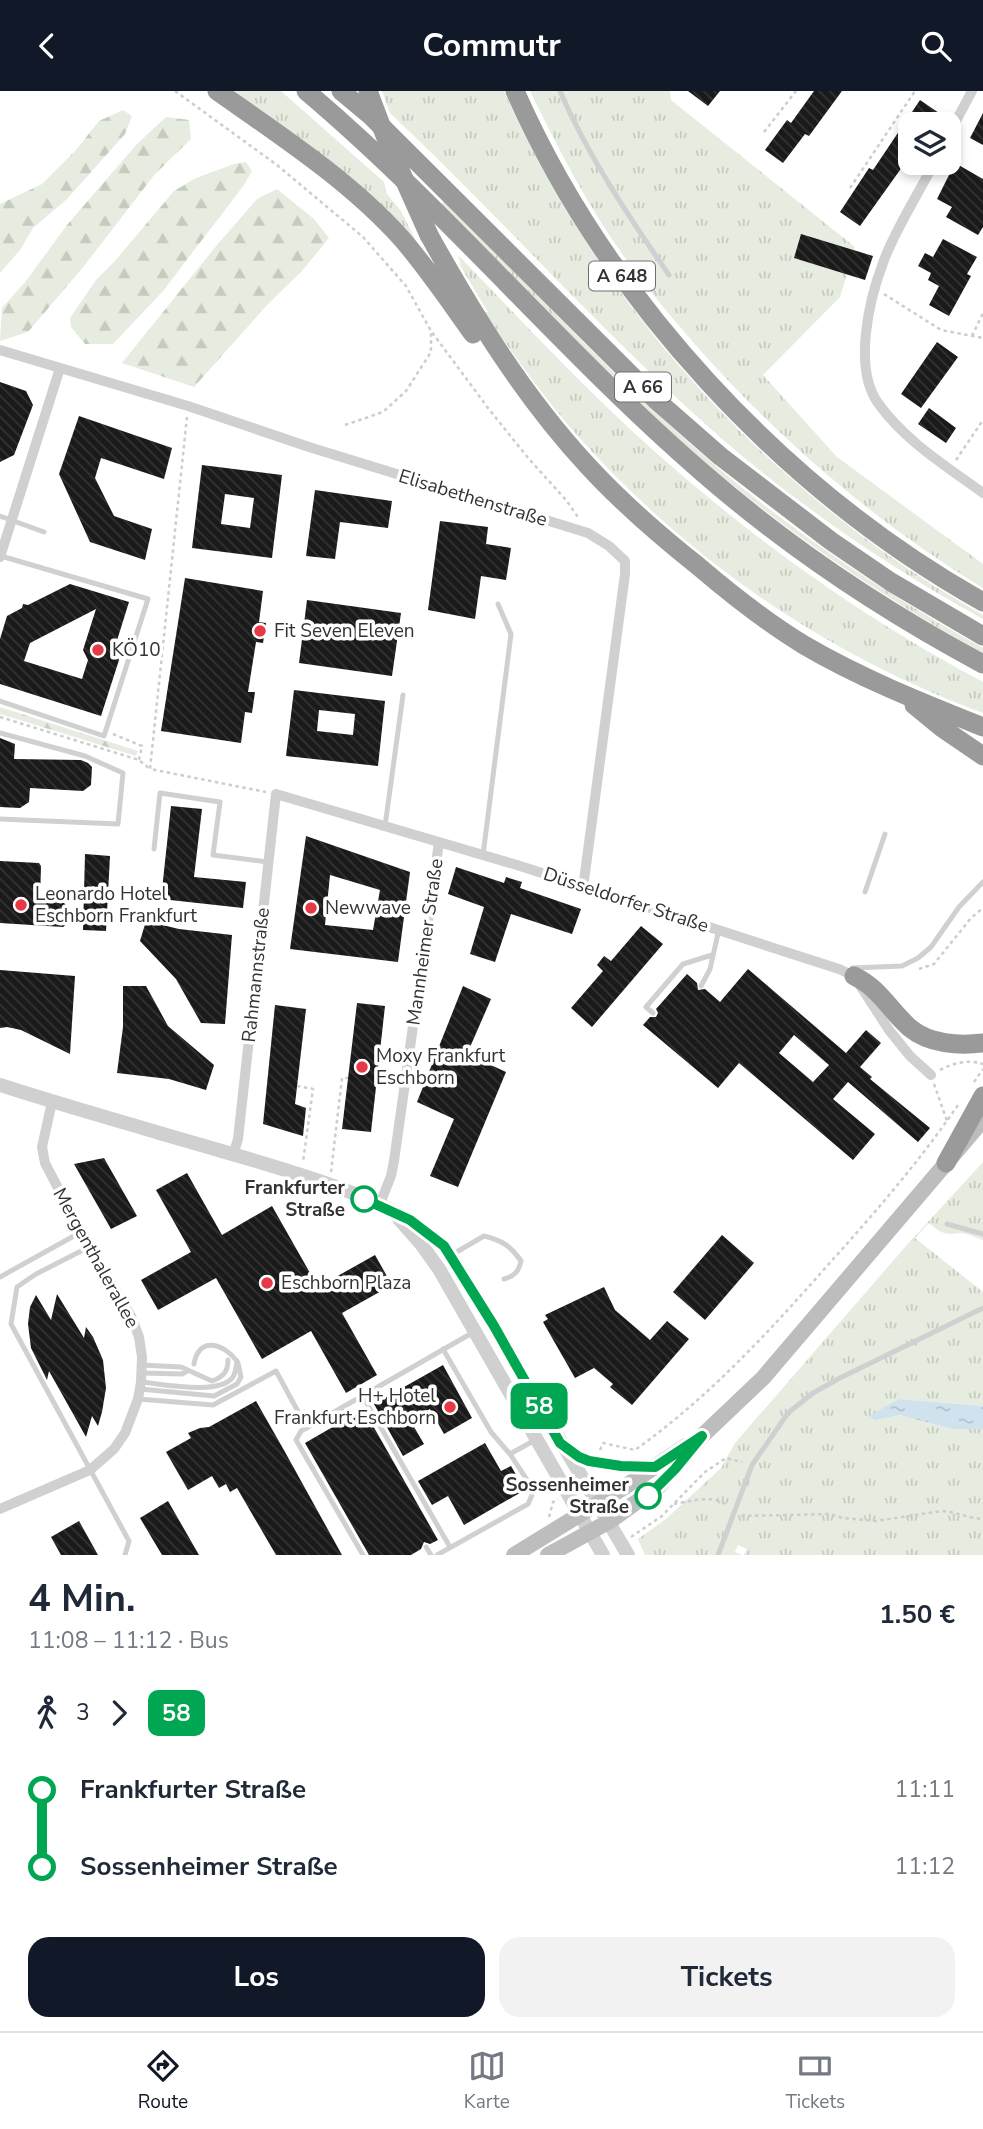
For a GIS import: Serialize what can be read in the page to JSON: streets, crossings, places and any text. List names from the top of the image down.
{
  "streets": {
    "highway": ["A 648", "A 66"],
    "street": [
      "Elisabethenstraße",
      "Düsseldorfer Straße",
      "Mannheimer Straße",
      "Rahmannstraße",
      "Mergenthalerallee"
    ]
  },
  "crossings": [
    ["Elisabethenstraße", "Düsseldorfer Straße"],
    ["Düsseldorfer Straße", "Mannheimer Straße"],
    ["Düsseldorfer Straße", "Rahmannstraße"]
  ],
  "places": [
    "Fit Seven Eleven",
    "KÖ10",
    "Leonardo Hotel Eschborn Frankfurt",
    "Newwave",
    "Moxy Frankfurt Eschborn",
    "Frankfurter Straße",
    "Eschborn Plaza",
    "H+ Hotel Frankfurt Eschborn",
    "Sossenheimer Straße"
  ],
  "lines": ["bus line 58"],
  "page": {
    "header": "Commutr",
    "on_map": "58",
    "heading": ["4 Min.", "11:08 – 11:12 · Bus", "1.50 €"],
    "legs": ["3", "58"],
    "list": [
      {
        "name": "Frankfurter Straße",
        "value": "11:11"
      },
      {
        "name": "Sossenheimer Straße",
        "value": "11:12"
      }
    ],
    "buttons": ["Los", "Tickets"],
    "tabs": ["Route", "Karte", "Tickets"]
  }
}
